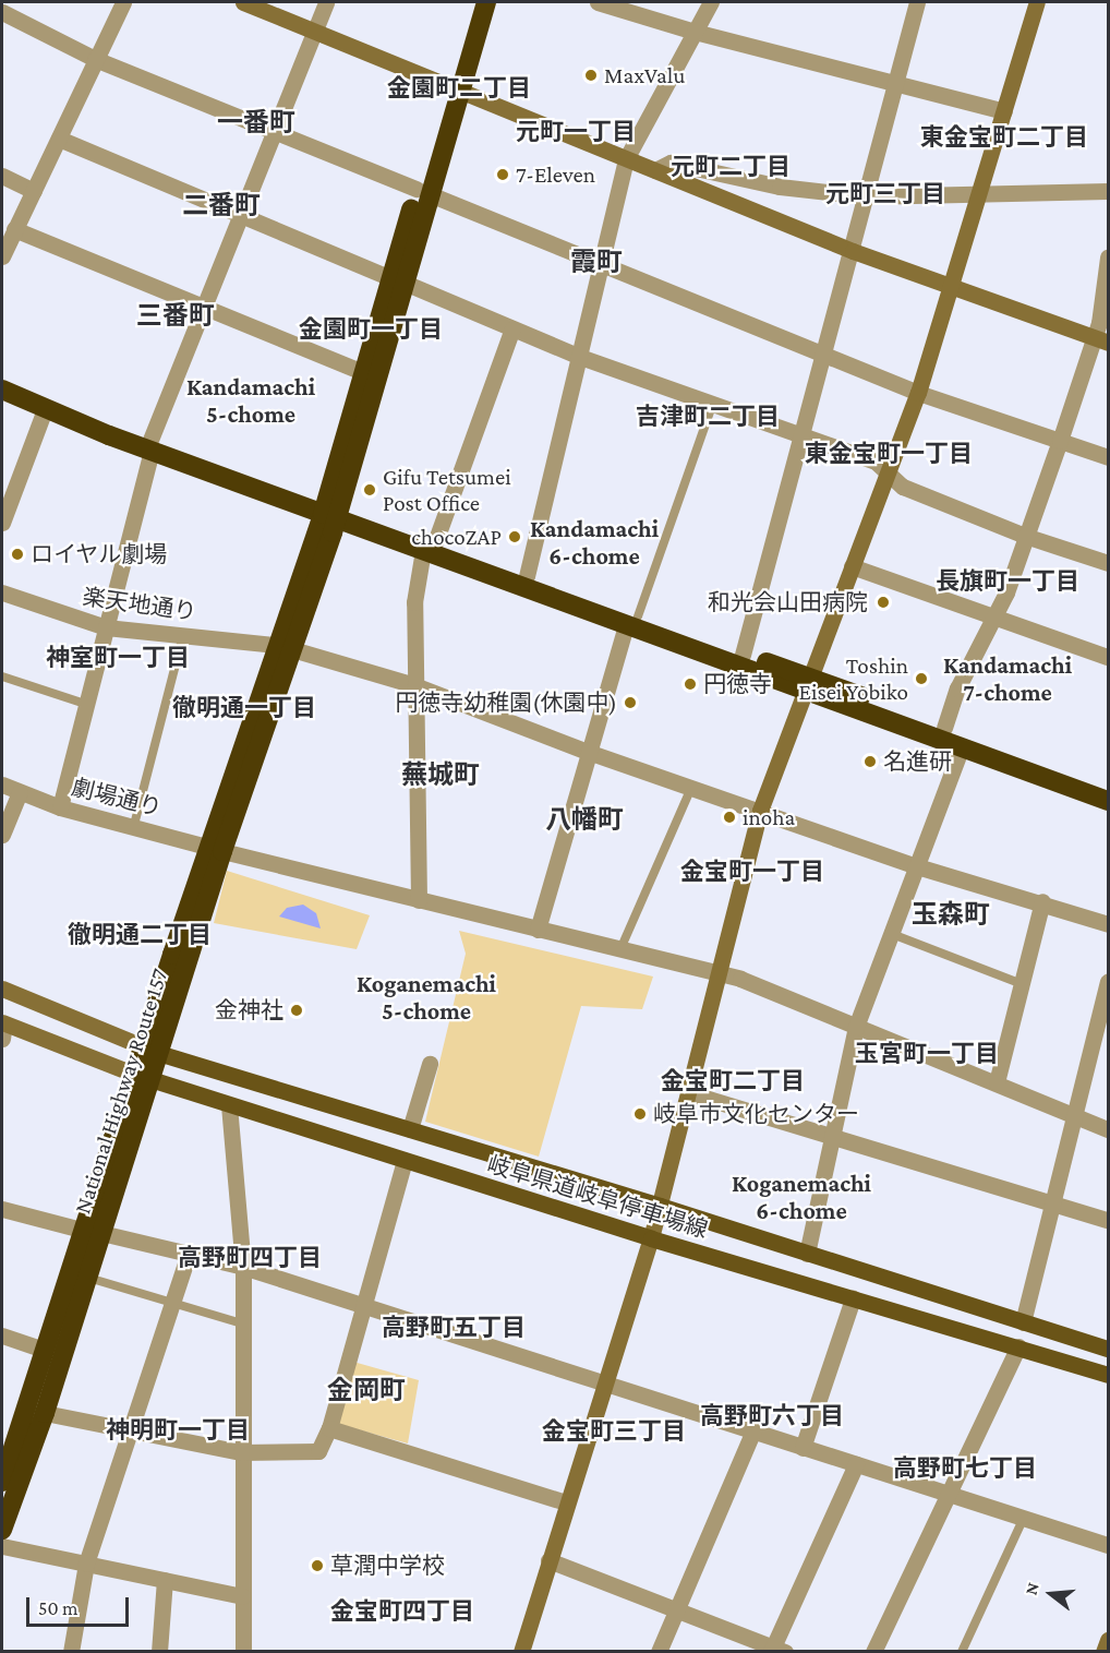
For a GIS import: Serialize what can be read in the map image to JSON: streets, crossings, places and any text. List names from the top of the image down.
{
  "streets": {
    "highway": ["National Highway Route 157"],
    "main road": ["岐阜県道岐阜停車場線"],
    "street": ["楽天地通り", "劇場通り"]
  },
  "crossings": [
    ["楽天地通り", "National Highway Route 157"],
    ["劇場通り", "National Highway Route 157"],
    ["National Highway Route 157", "岐阜県道岐阜停車場線"]
  ],
  "districts": [
    "金園町二丁目",
    "一番町",
    "元町一丁目",
    "東金宝町二丁目",
    "元町二丁目",
    "元町三丁目",
    "二番町",
    "霞町",
    "三番町",
    "金園町一丁目",
    "Kandamachi 5-chome",
    "吉津町二丁目",
    "東金宝町一丁目",
    "Kandamachi 6-chome",
    "長旗町一丁目",
    "神室町一丁目",
    "Kandamachi 7-chome",
    "徹明通一丁目",
    "蕪城町",
    "八幡町",
    "金宝町一丁目",
    "玉森町",
    "徹明通二丁目",
    "Koganemachi 5-chome",
    "玉宮町一丁目",
    "金宝町二丁目",
    "Koganemachi 6-chome",
    "高野町四丁目",
    "高野町五丁目",
    "金岡町",
    "高野町六丁目",
    "神明町一丁目",
    "金宝町三丁目",
    "高野町七丁目",
    "金宝町四丁目"
  ],
  "places": [
    "MaxValu",
    "7-Eleven",
    "Gifu Tetsumei Post Office",
    "chocoZAP",
    "ロイヤル劇場",
    "和光会山田病院",
    "Toshin Eisei Yobiko",
    "円徳寺",
    "円徳寺幼稚園(休園中)",
    "名進研",
    "inoha",
    "金神社",
    "岐阜市文化センター",
    "草潤中学校"
  ],
  "scale_bar": "50 m",
  "north": "left"
}
